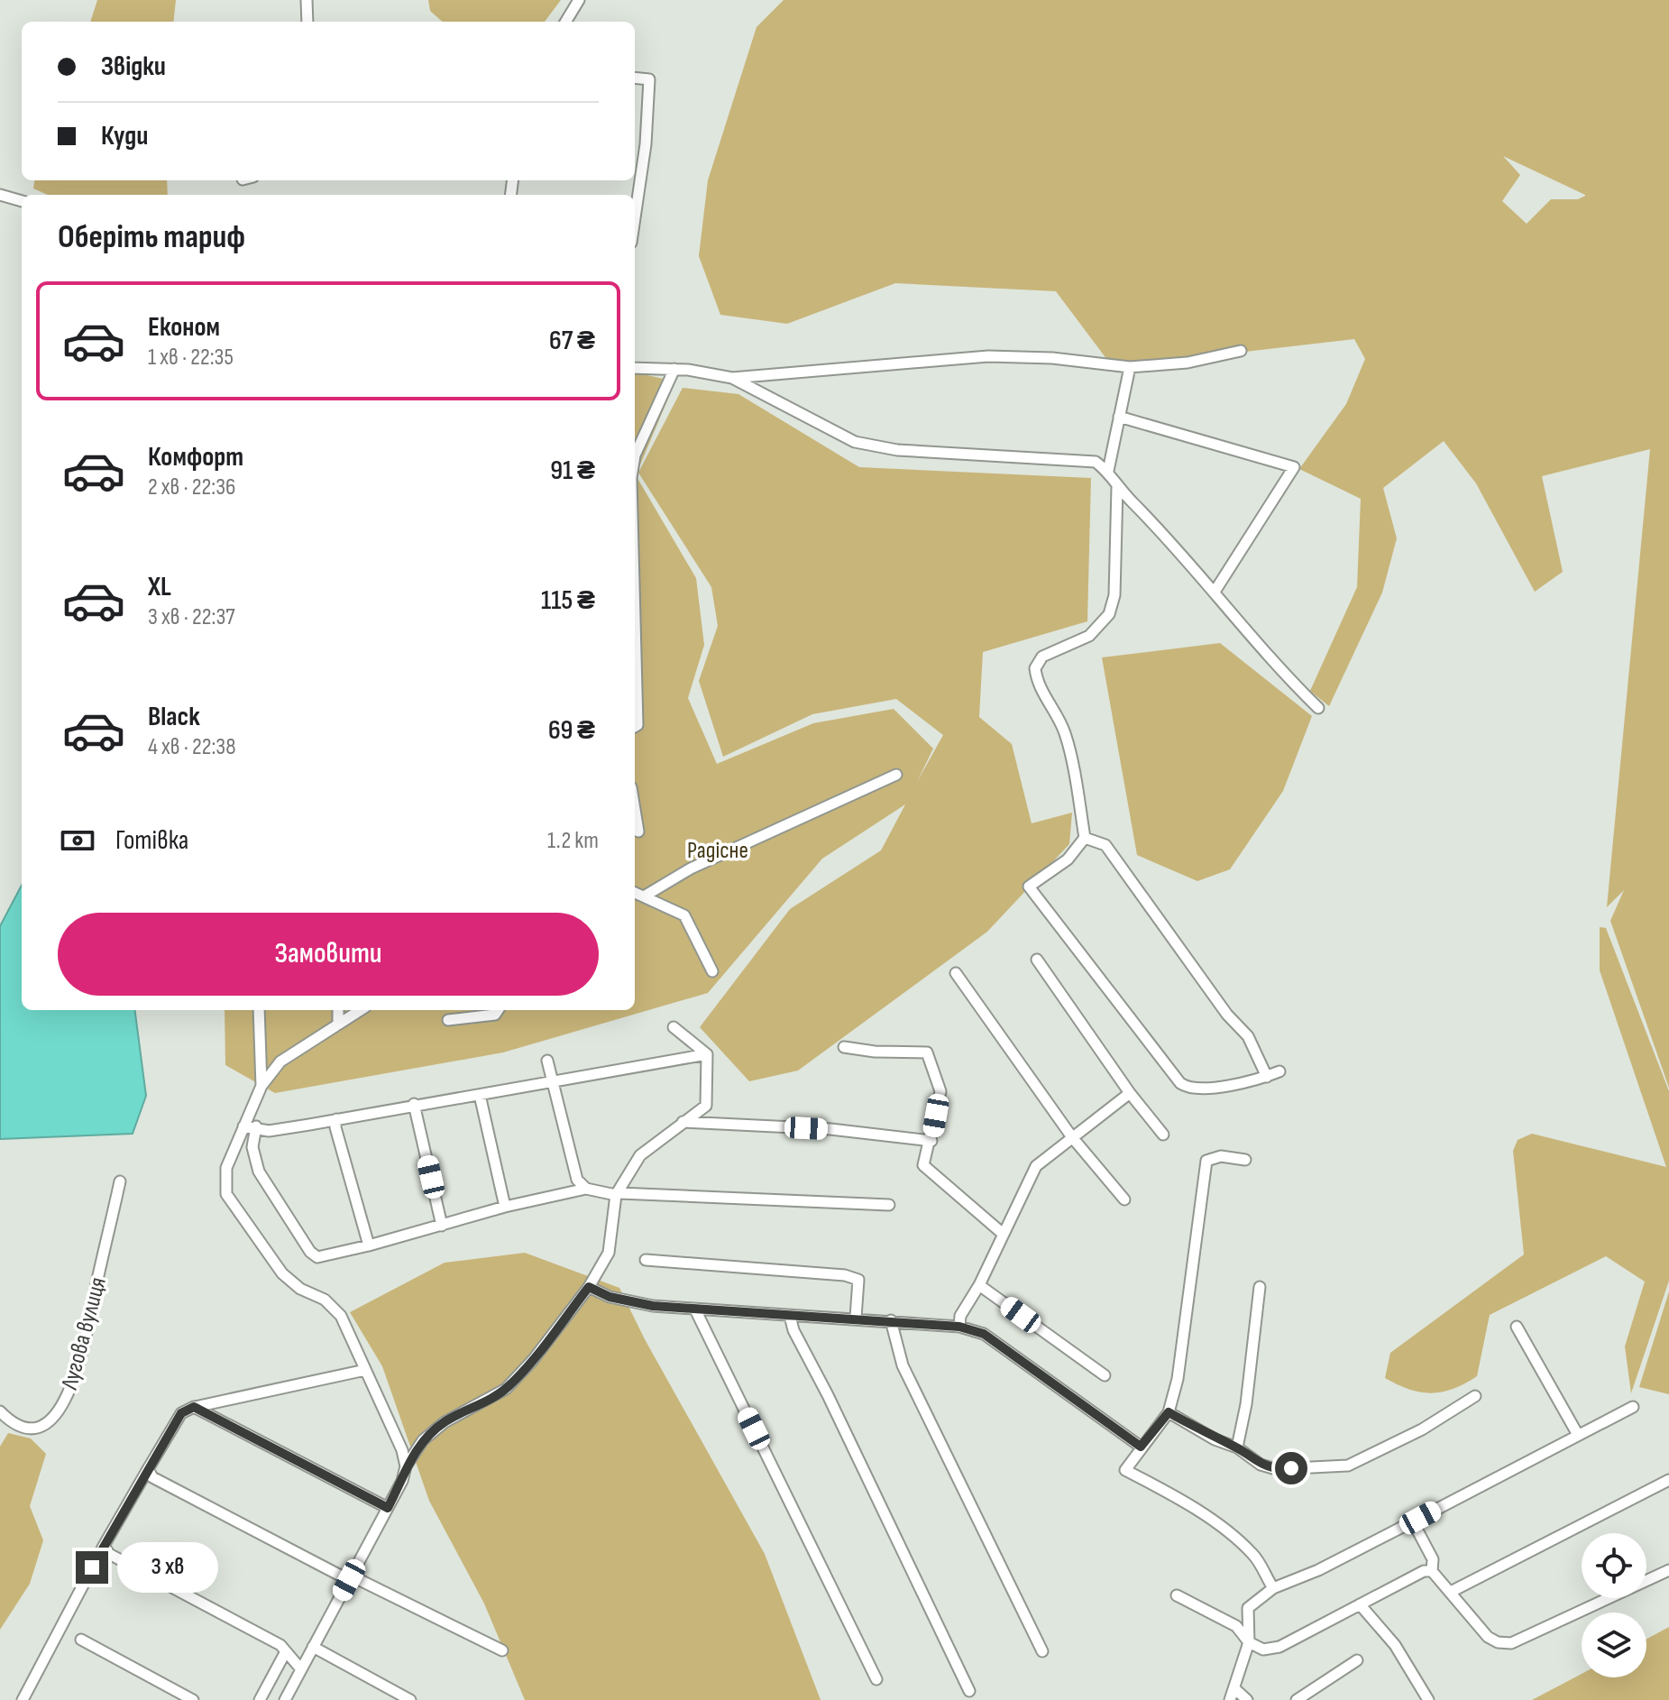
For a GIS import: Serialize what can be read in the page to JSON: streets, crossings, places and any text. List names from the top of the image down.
{
  "streets": {
    "street": ["Лугова вулиця"]
  },
  "parks": ["Радісне"],
  "page": {
    "banner": ["Звідки", "Куди"],
    "heading": "Оберіть тариф",
    "list": [
      {
        "name": "Економ",
        "note": "1 хв · 22:35",
        "value": "67 ₴"
      },
      {
        "name": "Комфорт",
        "note": "2 хв · 22:36",
        "value": "91 ₴"
      },
      {
        "name": "XL",
        "note": "3 хв · 22:37",
        "value": "115 ₴"
      },
      {
        "name": "Black",
        "note": "4 хв · 22:38",
        "value": "69 ₴"
      }
    ],
    "pay": ["Готівка", "1.2 km"],
    "buttons": "Замовити",
    "bubble": "3 хв"
  }
}
